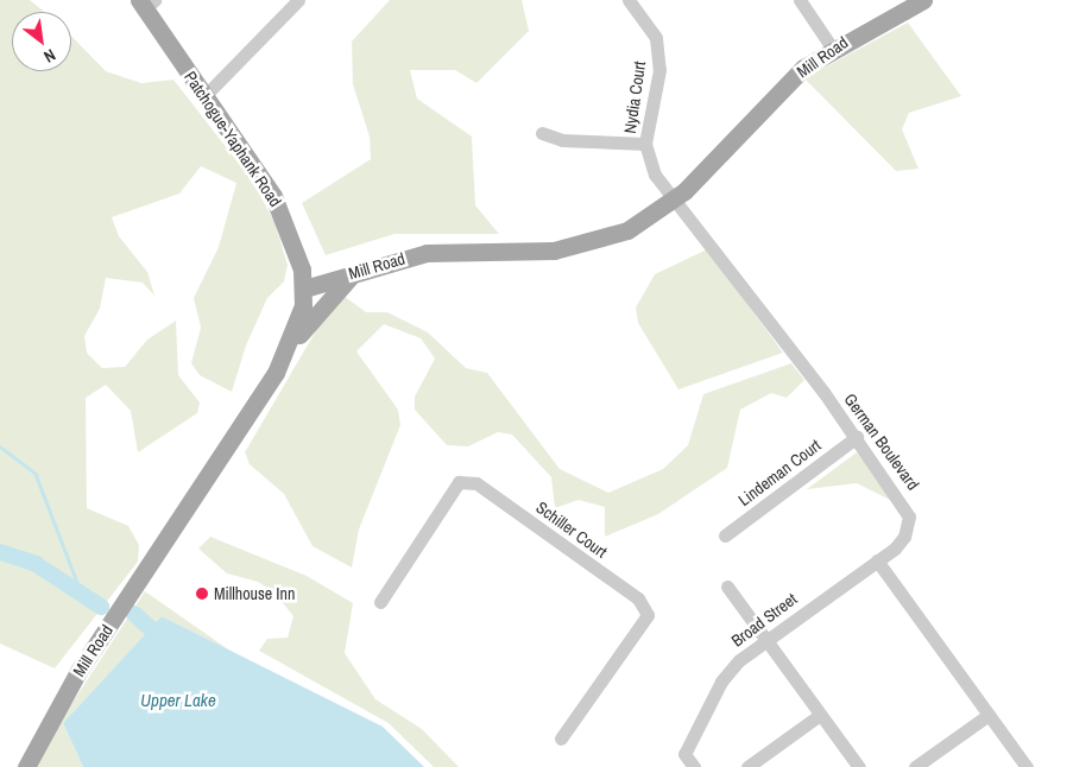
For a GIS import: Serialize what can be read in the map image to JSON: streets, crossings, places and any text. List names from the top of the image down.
{
  "streets": {
    "main road": ["Mill Road", "Patchogue-Yaphank Road"],
    "street": [
      "Nydia Court",
      "German Boulevard",
      "Lindeman Court",
      "Schiller Court",
      "Broad Street"
    ]
  },
  "crossings": [
    ["Mill Road", "Nydia Court"],
    ["Mill Road", "Patchogue-Yaphank Road"],
    ["Mill Road", "German Boulevard"],
    ["Nydia Court", "German Boulevard"],
    ["German Boulevard", "Lindeman Court"],
    ["German Boulevard", "Broad Street"]
  ],
  "water": ["Upper Lake"],
  "places": ["Millhouse Inn"],
  "north": "bottom right"
}
